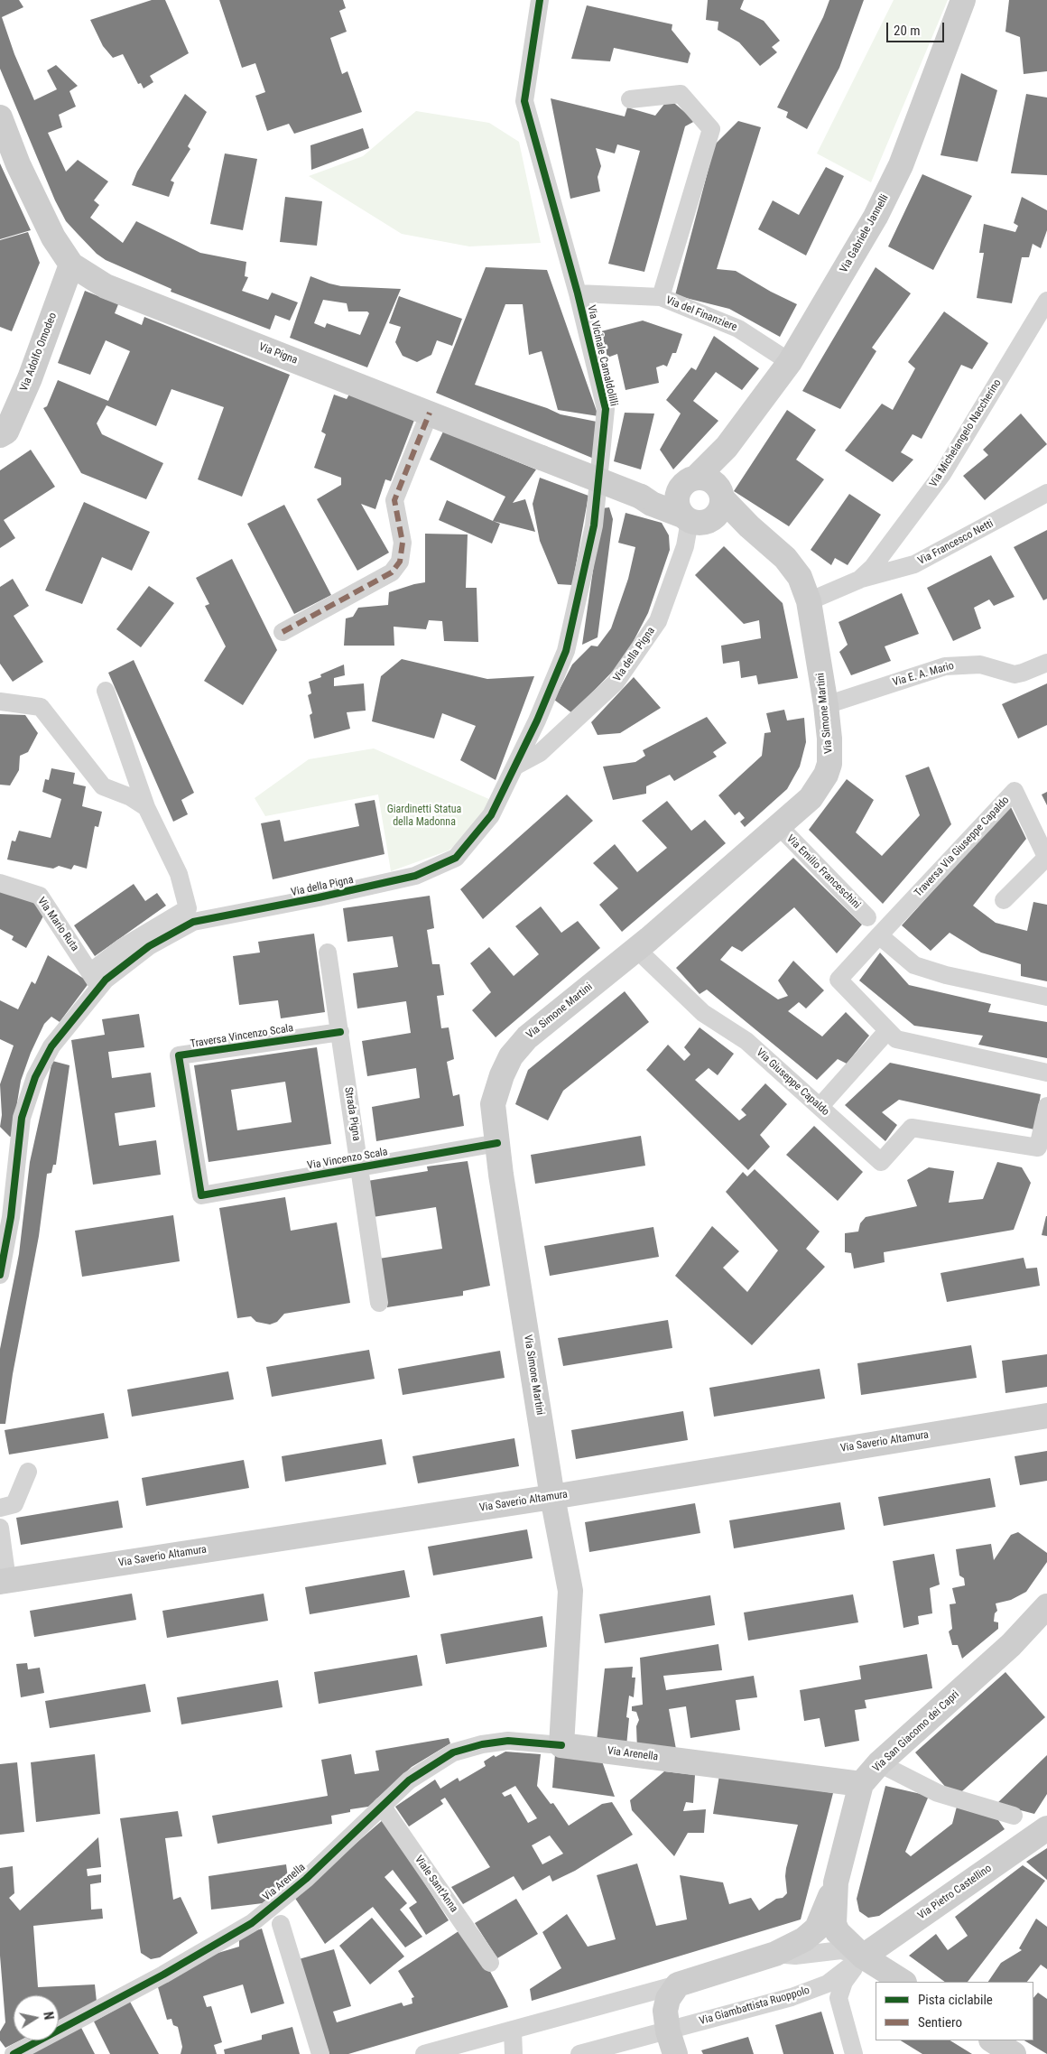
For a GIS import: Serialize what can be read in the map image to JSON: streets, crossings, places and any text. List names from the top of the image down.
{
  "streets": {
    "main road": [
      "Via Gabriele Jannelli",
      "Via Adolfo Omodeo",
      "Via Pigna",
      "Via Simone Martini",
      "Via Saverio Altamura",
      "Via San Giacomo dei Capri",
      "Via Arenella",
      "Via Pietro Castellino"
    ],
    "street": [
      "Via del Finanziere",
      "Via Vicinale Camaldolilli",
      "Via Michelangelo Naccherino",
      "Via Francesco Netti",
      "Via della Pigna",
      "Via E. A. Mario",
      "Traversa Via Giuseppe Capaldo",
      "Via Emilio Franceschini",
      "Via Mario Ruta",
      "Traversa Vincenzo Scala",
      "Via Giuseppe Capaldo",
      "Strada Pigna",
      "Via Vincenzo Scala",
      "Viale Sant'Anna",
      "Via Giambattista Ruoppolo"
    ]
  },
  "crossings": [
    ["Via Gabriele Jannelli", "Via del Finanziere"],
    ["Via Gabriele Jannelli", "Via Pigna"],
    ["Via Gabriele Jannelli", "Via della Pigna"],
    ["Via Gabriele Jannelli", "Via Simone Martini"],
    ["Via del Finanziere", "Via Vicinale Camaldolilli"],
    ["Via Adolfo Omodeo", "Via Pigna"],
    ["Via Pigna", "Via della Pigna"],
    ["Via Pigna", "Via Simone Martini"],
    ["Via Vicinale Camaldolilli", "Via della Pigna"],
    ["Via Michelangelo Naccherino", "Via Francesco Netti"],
    ["Via Michelangelo Naccherino", "Via Simone Martini"],
    ["Via della Pigna", "Via Simone Martini"],
    ["Via della Pigna", "Via Mario Ruta"],
    ["Via E. A. Mario", "Via Simone Martini"],
    ["Via Simone Martini", "Via Emilio Franceschini"],
    ["Via Simone Martini", "Via Giuseppe Capaldo"],
    ["Via Simone Martini", "Via Vincenzo Scala"],
    ["Via Simone Martini", "Via Saverio Altamura"],
    ["Via Simone Martini", "Via Arenella"],
    ["Traversa Vincenzo Scala", "Strada Pigna"],
    ["Traversa Vincenzo Scala", "Via Vincenzo Scala"],
    ["Strada Pigna", "Via Vincenzo Scala"],
    ["Via San Giacomo dei Capri", "Via Arenella"],
    ["Via San Giacomo dei Capri", "Via Pietro Castellino"],
    ["Via San Giacomo dei Capri", "Via Giambattista Ruoppolo"],
    ["Via Arenella", "Viale Sant'Anna"],
    ["Via Pietro Castellino", "Via Giambattista Ruoppolo"]
  ],
  "parks": ["Giardinetti Statua della Madonna"],
  "legend": ["Pista ciclabile", "Sentiero"],
  "scale_bar": "20 m",
  "north": "right"
}
